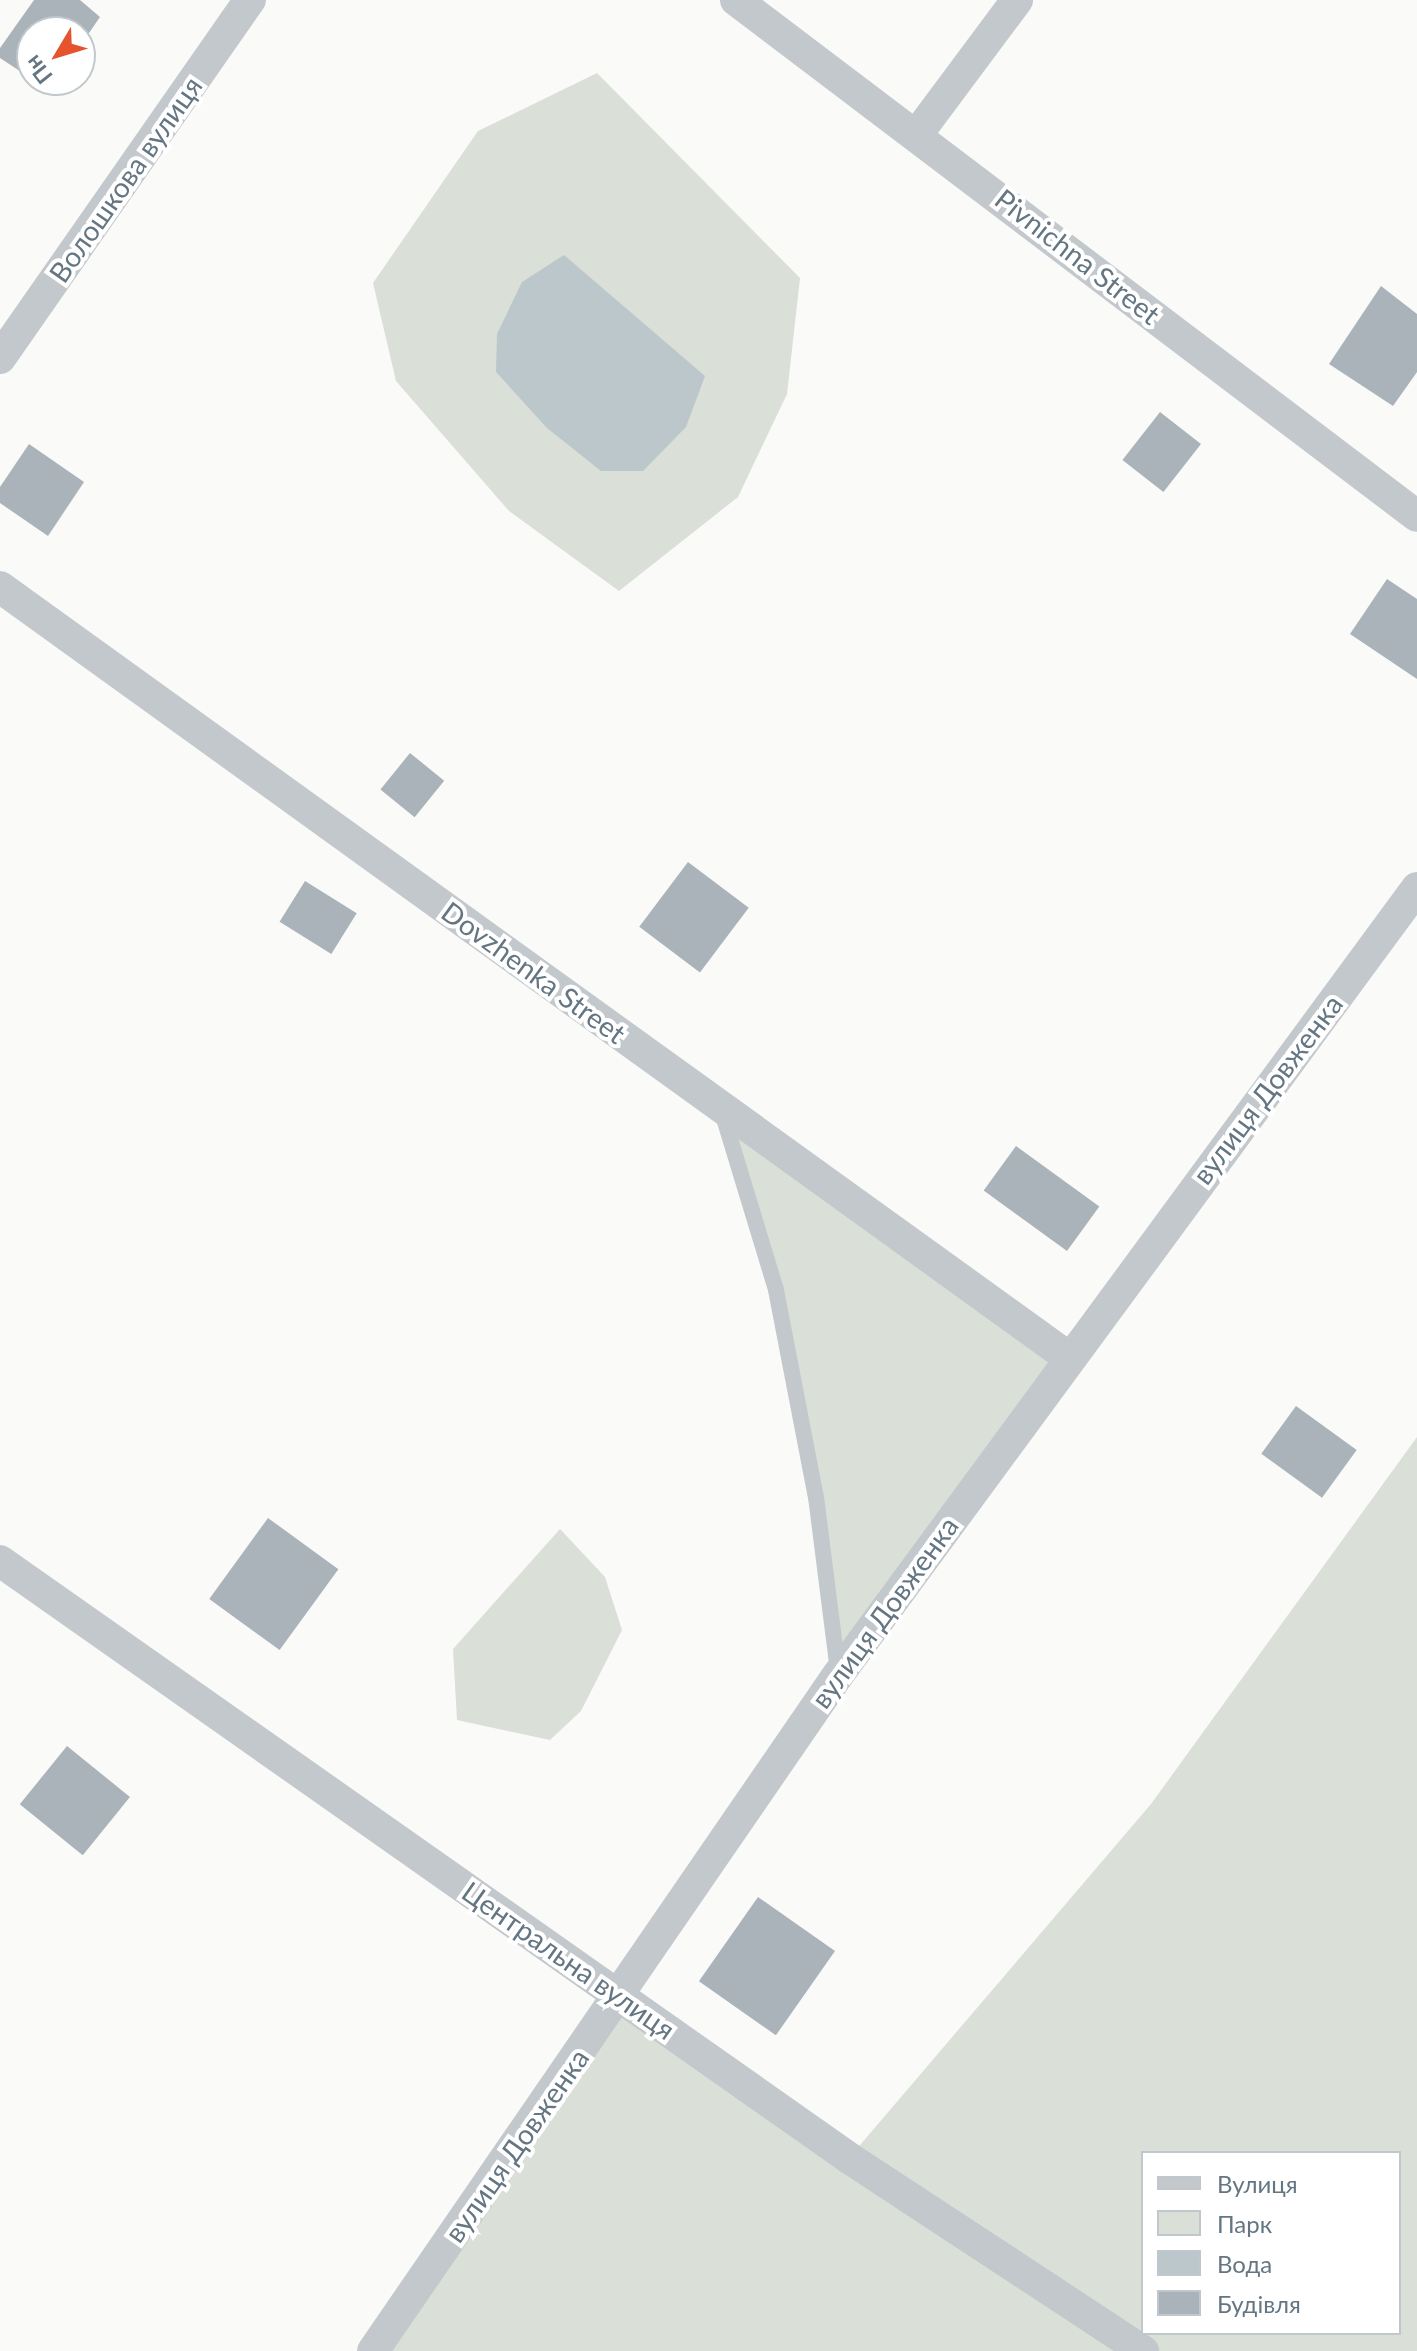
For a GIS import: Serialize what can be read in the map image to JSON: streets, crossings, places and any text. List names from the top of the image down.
{
  "streets": {
    "street": [
      "Волошкова вулиця",
      "Pivnichna Street",
      "Dovzhenka Street",
      "вулиця Довженка",
      "Центральна вулиця"
    ]
  },
  "crossings": [
    ["Dovzhenka Street", "вулиця Довженка"],
    ["вулиця Довженка", "Центральна вулиця"]
  ],
  "legend": [
    "Вулиця",
    "Парк",
    "Вода",
    "Будівля"
  ],
  "north": "bottom left"
}
